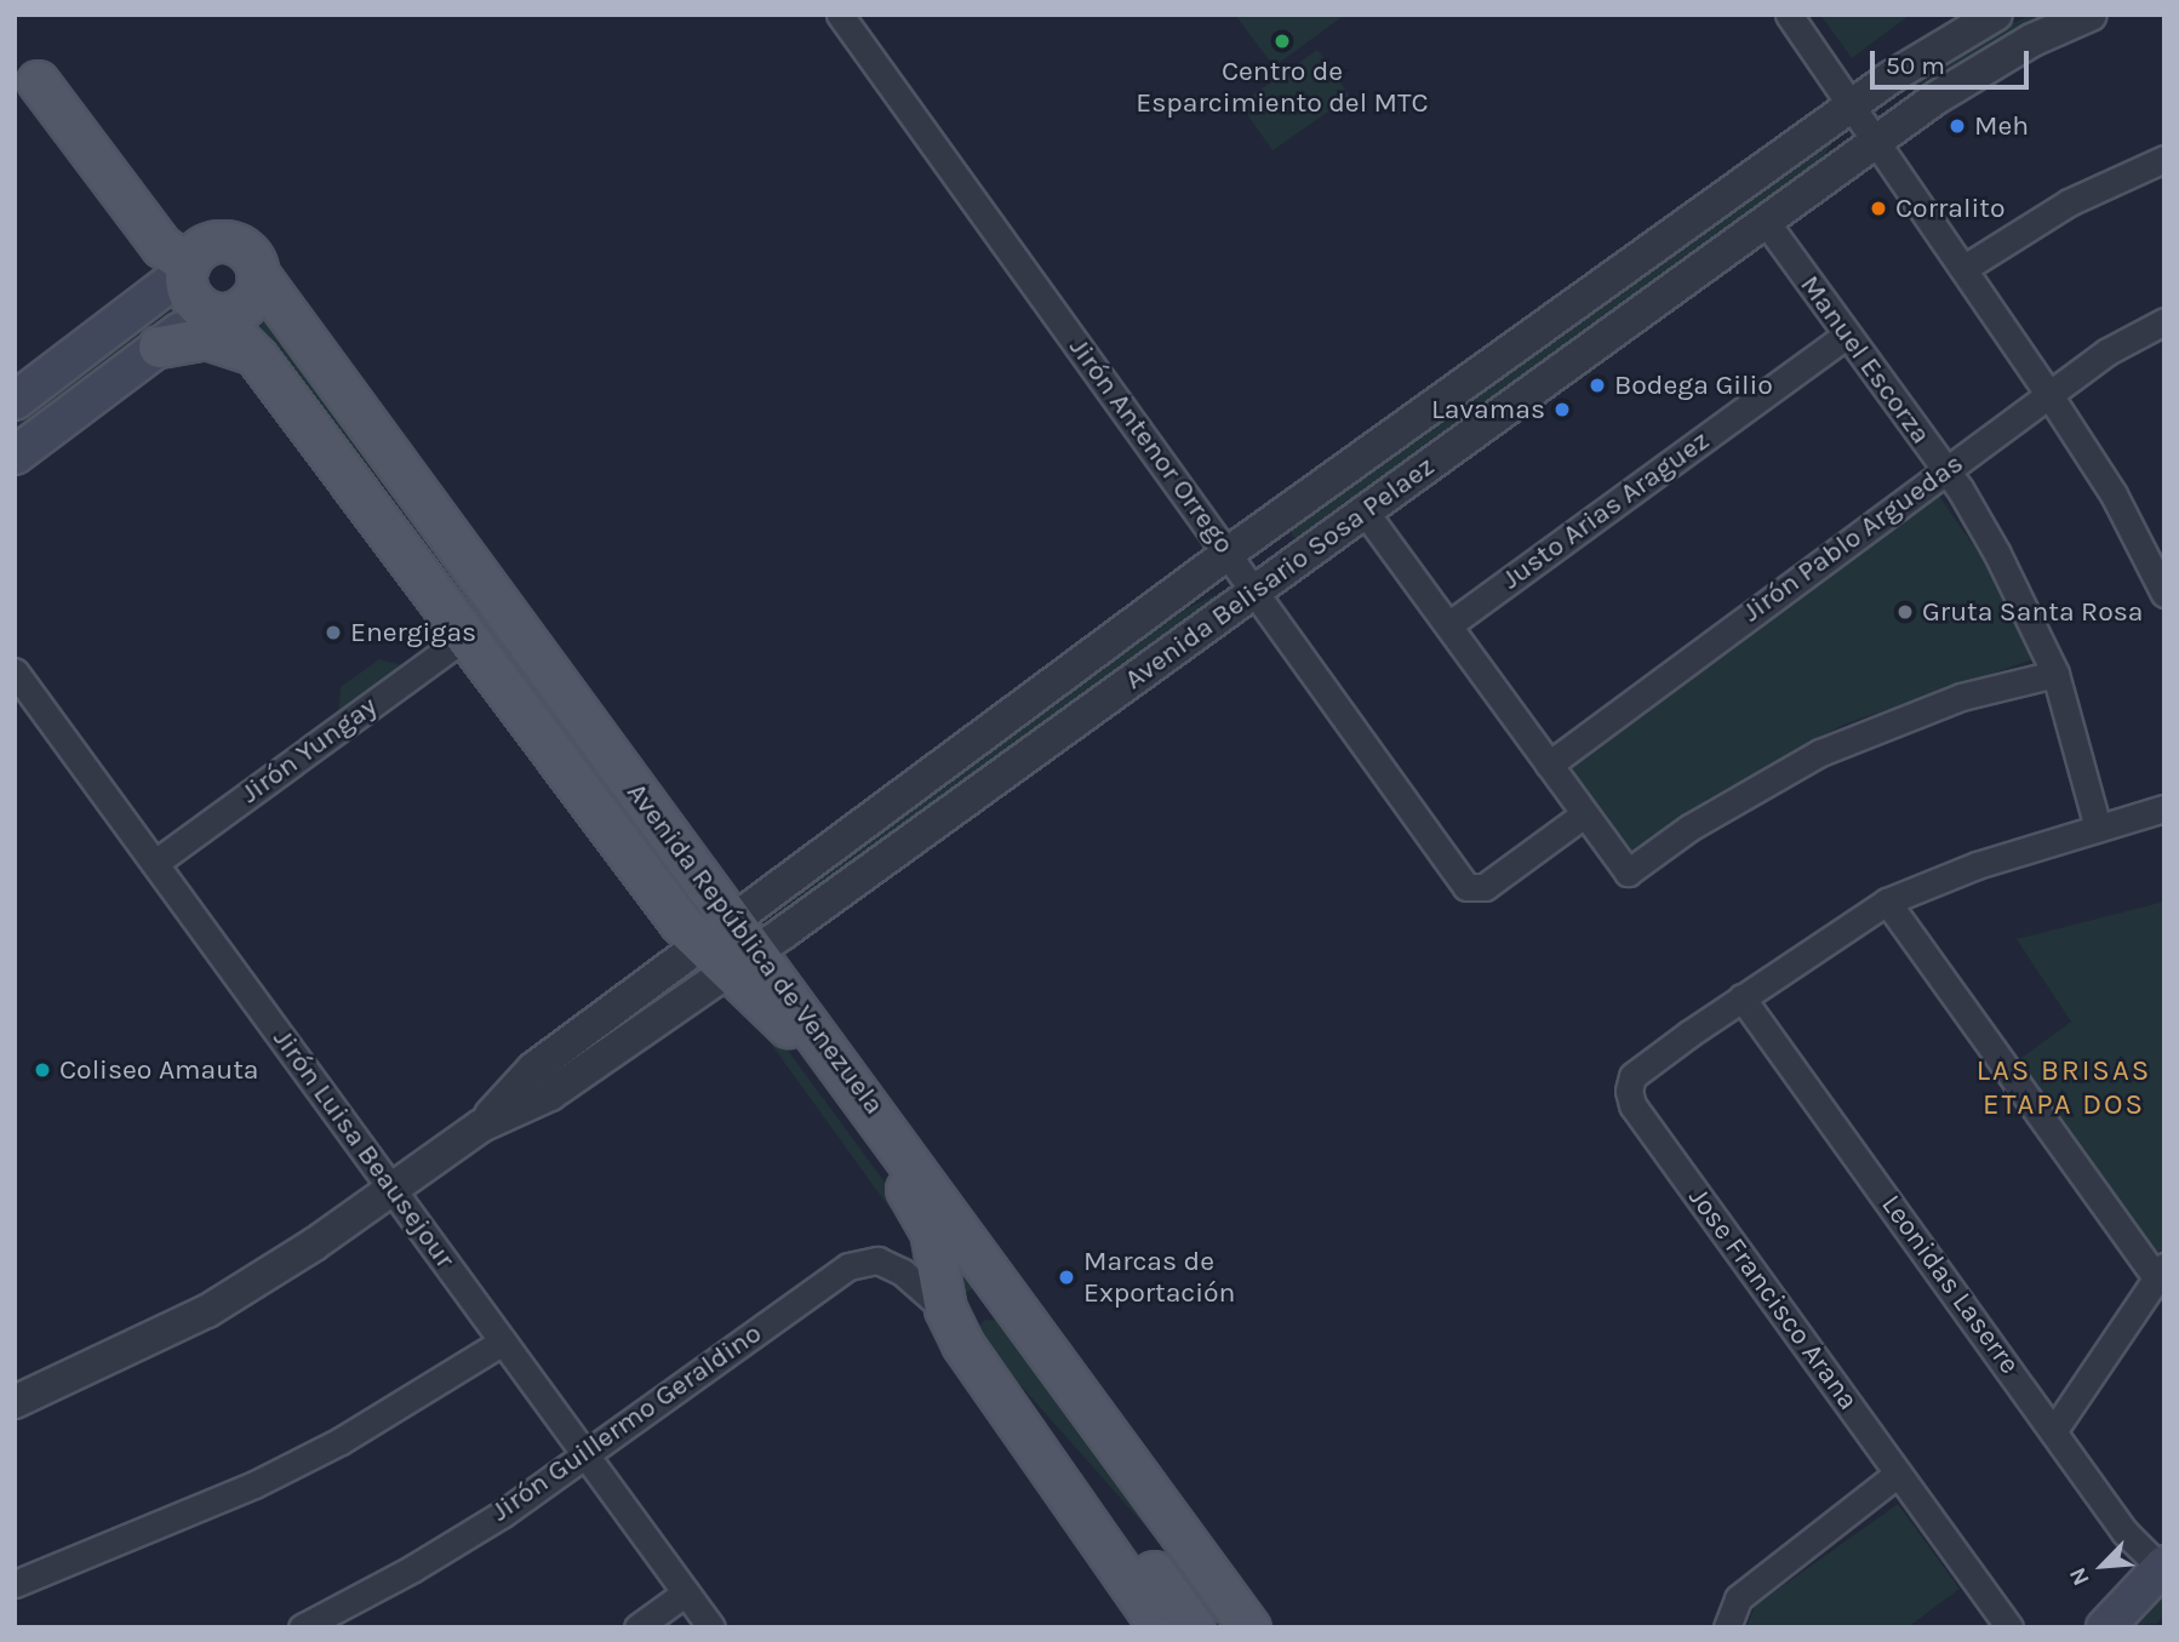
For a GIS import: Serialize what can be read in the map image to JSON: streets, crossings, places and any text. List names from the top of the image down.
{
  "streets": {
    "main road": ["Avenida República de Venezuela"],
    "street": [
      "Manuel Escorza",
      "Jirón Antenor Orrego",
      "Justo Arias Araguez",
      "Jirón Pablo Arguedas",
      "Avenida Belisario Sosa Pelaez",
      "Jirón Yungay",
      "Jirón Luisa Beausejour",
      "Leonidas Laserre",
      "Jose Francisco Arana",
      "Jirón Guillermo Geraldino"
    ]
  },
  "crossings": [
    ["Manuel Escorza", "Justo Arias Araguez"],
    ["Manuel Escorza", "Jirón Pablo Arguedas"],
    ["Manuel Escorza", "Avenida Belisario Sosa Pelaez"],
    ["Jirón Antenor Orrego", "Avenida Belisario Sosa Pelaez"],
    ["Avenida Belisario Sosa Pelaez", "Avenida República de Venezuela"],
    ["Jirón Yungay", "Avenida República de Venezuela"],
    ["Jirón Yungay", "Jirón Luisa Beausejour"],
    ["Avenida República de Venezuela", "Jirón Guillermo Geraldino"],
    ["Jirón Luisa Beausejour", "Jirón Guillermo Geraldino"],
    ["Leonidas Laserre", "Jose Francisco Arana"]
  ],
  "districts": ["LAS BRISAS ETAPA DOS"],
  "places": [
    "Centro de Esparcimiento del MTC",
    "Meh",
    "Corralito",
    "Bodega Gilio",
    "Lavamas",
    "Gruta Santa Rosa",
    "Energigas",
    "Coliseo Amauta",
    "Marcas de Exportación"
  ],
  "scale_bar": "50 m",
  "north": "bottom left"
}
